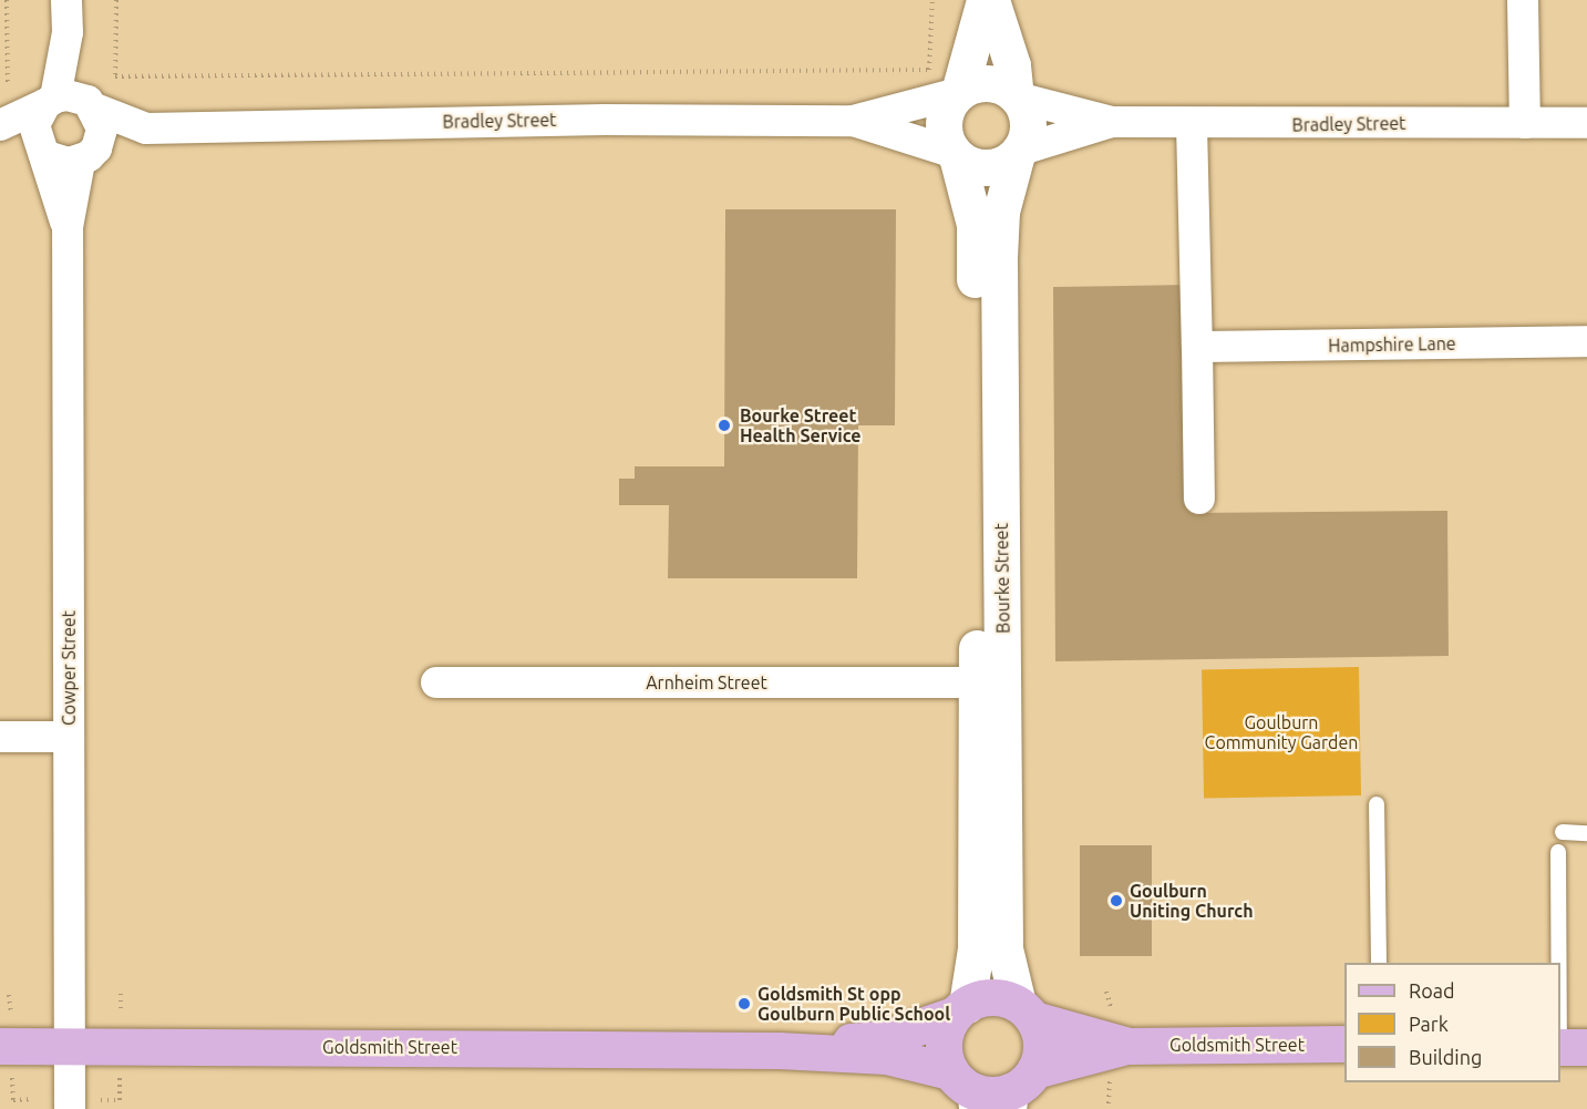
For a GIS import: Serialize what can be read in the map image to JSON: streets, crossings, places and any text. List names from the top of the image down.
{
  "streets": {
    "main road": ["Bourke Street", "Goldsmith Street"],
    "street": [
      "Bradley Street",
      "Hampshire Lane",
      "Cowper Street",
      "Arnheim Street"
    ]
  },
  "crossings": [
    ["Bradley Street", "Bourke Street"],
    ["Bradley Street", "Cowper Street"],
    ["Bourke Street", "Arnheim Street"],
    ["Bourke Street", "Goldsmith Street"],
    ["Cowper Street", "Goldsmith Street"]
  ],
  "parks": ["Goulburn Community Garden"],
  "places": ["Bourke Street Health Service", "Goulburn Uniting Church", "Goldsmith St opp Goulburn Public School"],
  "legend": ["Road", "Park", "Building"]
}
